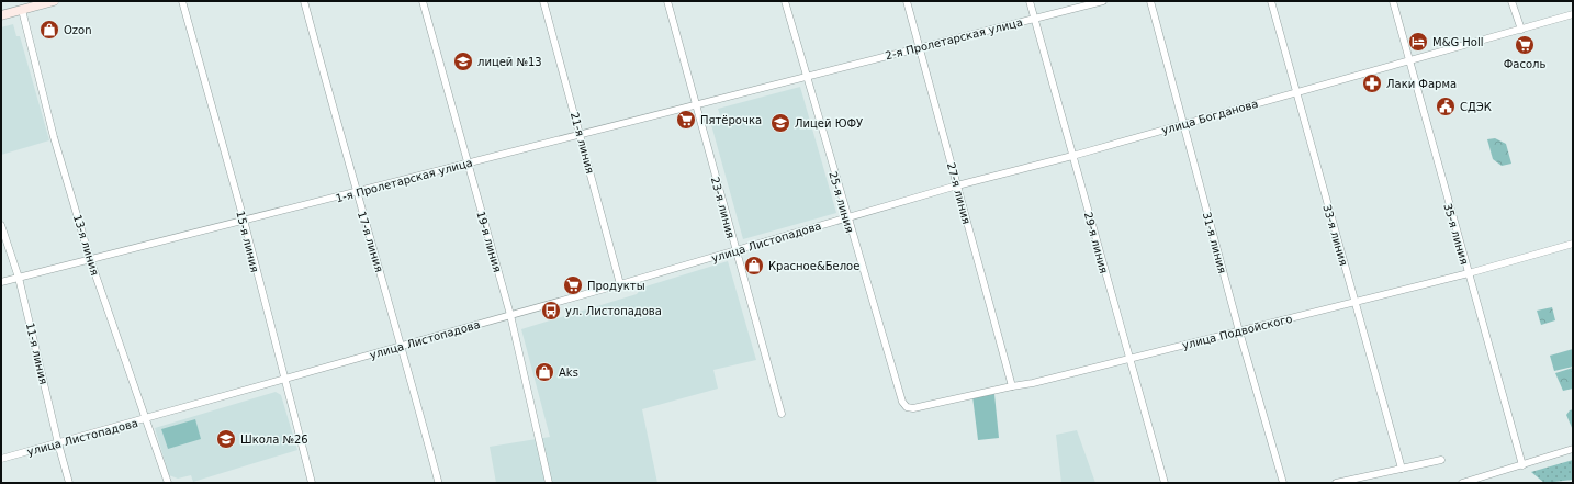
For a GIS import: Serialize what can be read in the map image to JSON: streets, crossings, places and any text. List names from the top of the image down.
{
  "streets": {
    "street": [
      "2-я Пролетарская улица",
      "улица Богданова",
      "21-я линия",
      "1-я Пролетарская улица",
      "27-я линия",
      "25-я линия",
      "23-я линия",
      "35-я линия",
      "33-я линия",
      "15-я линия",
      "17-я линия",
      "19-я линия",
      "улица Листопадова",
      "29-я линия",
      "31-я линия",
      "13-я линия",
      "улица Подвойского",
      "11-я линия"
    ]
  },
  "crossings": [
    ["2-я Пролетарская улица", "1-я Пролетарская улица"],
    ["2-я Пролетарская улица", "27-я линия"],
    ["2-я Пролетарская улица", "25-я линия"],
    ["2-я Пролетарская улица", "29-я линия"],
    ["улица Богданова", "27-я линия"],
    ["улица Богданова", "25-я линия"],
    ["улица Богданова", "35-я линия"],
    ["улица Богданова", "33-я линия"],
    ["улица Богданова", "улица Листопадова"],
    ["улица Богданова", "29-я линия"],
    ["улица Богданова", "31-я линия"],
    ["21-я линия", "1-я Пролетарская улица"],
    ["21-я линия", "улица Листопадова"],
    ["1-я Пролетарская улица", "25-я линия"],
    ["1-я Пролетарская улица", "23-я линия"],
    ["1-я Пролетарская улица", "15-я линия"],
    ["1-я Пролетарская улица", "17-я линия"],
    ["1-я Пролетарская улица", "19-я линия"],
    ["1-я Пролетарская улица", "13-я линия"],
    ["1-я Пролетарская улица", "11-я линия"],
    ["27-я линия", "улица Подвойского"],
    ["25-я линия", "улица Листопадова"],
    ["25-я линия", "улица Подвойского"],
    ["23-я линия", "улица Листопадова"],
    ["35-я линия", "улица Подвойского"],
    ["33-я линия", "улица Подвойского"],
    ["15-я линия", "улица Листопадова"],
    ["17-я линия", "улица Листопадова"],
    ["19-я линия", "улица Листопадова"],
    ["улица Листопадова", "13-я линия"],
    ["улица Листопадова", "11-я линия"],
    ["29-я линия", "улица Подвойского"],
    ["31-я линия", "улица Подвойского"]
  ],
  "places": {
    "shop": ["Ozon", "Красное&Белое", "Aks"],
    "hotel": ["M&G Holl"],
    "supermarket": ["Фасоль", "Пятёрочка", "Продукты"],
    "school or university": ["лицей №13", "Лицей ЮФУ", "Школа №26"],
    "pharmacy": ["Лаки Фарма"],
    "public building": ["СДЭК"],
    "bus stop": ["ул. Листопадова"]
  }
}
